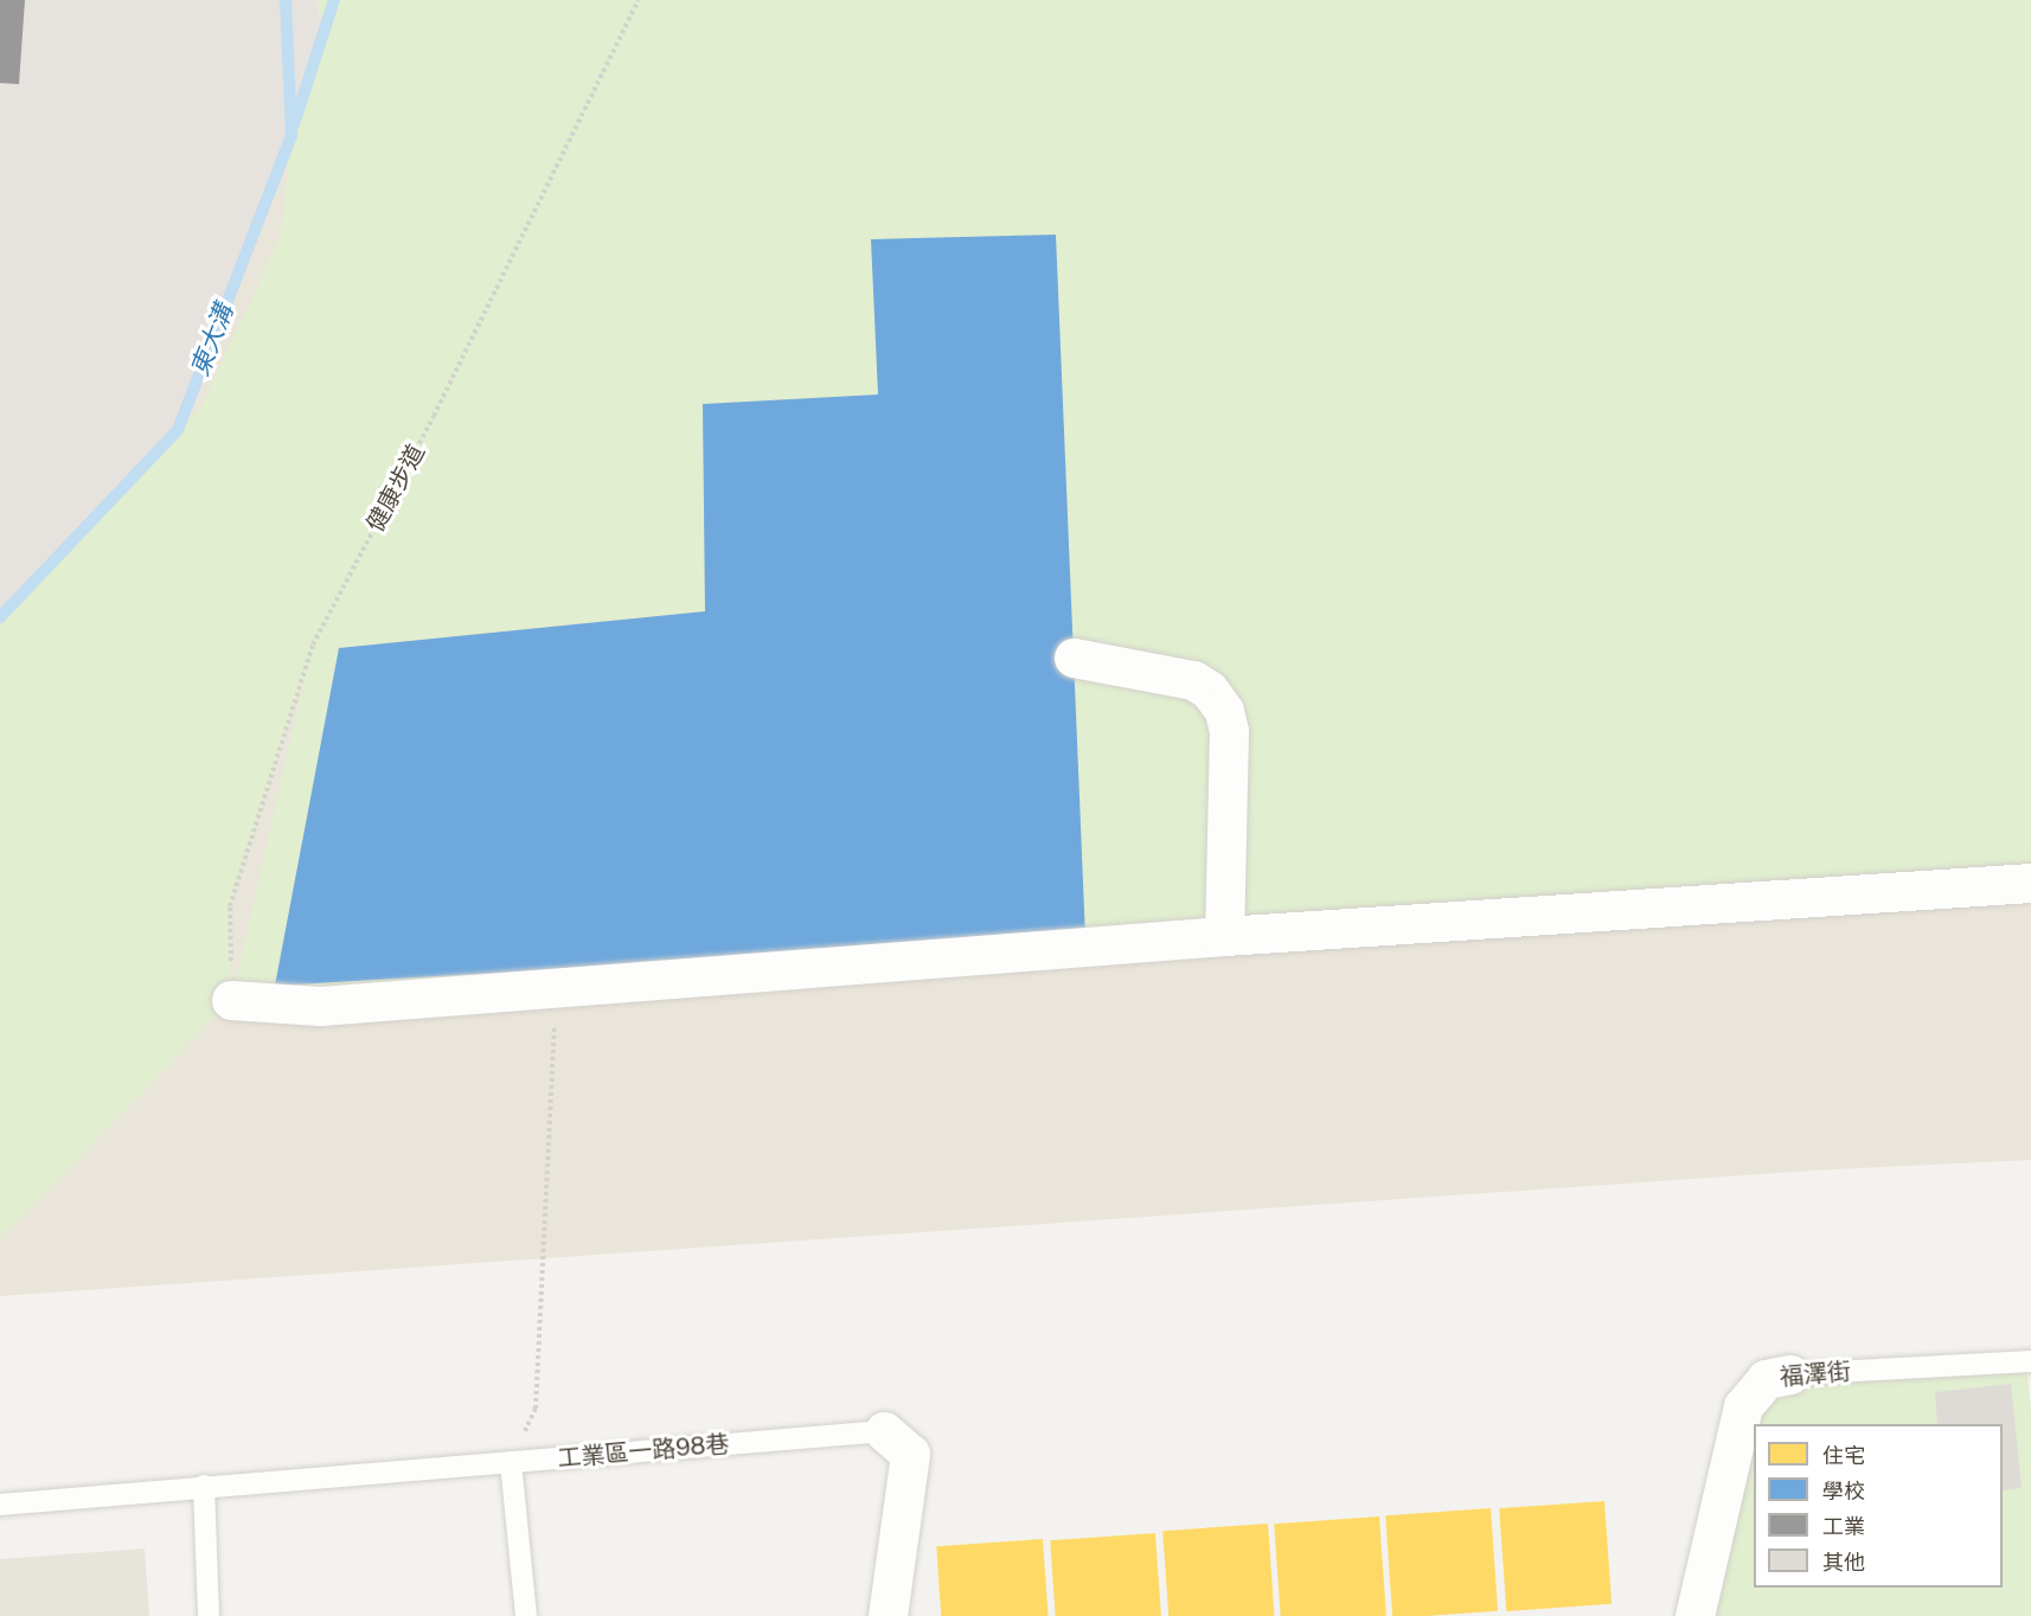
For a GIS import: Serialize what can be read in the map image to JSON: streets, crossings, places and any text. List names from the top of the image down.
{
  "streets": {
    "street": ["福澤街", "工業區一路98巷"],
    "path": ["健康步道"]
  },
  "water": ["東大溝"],
  "legend": [
    "住宅",
    "學校",
    "工業",
    "其他"
  ]
}
